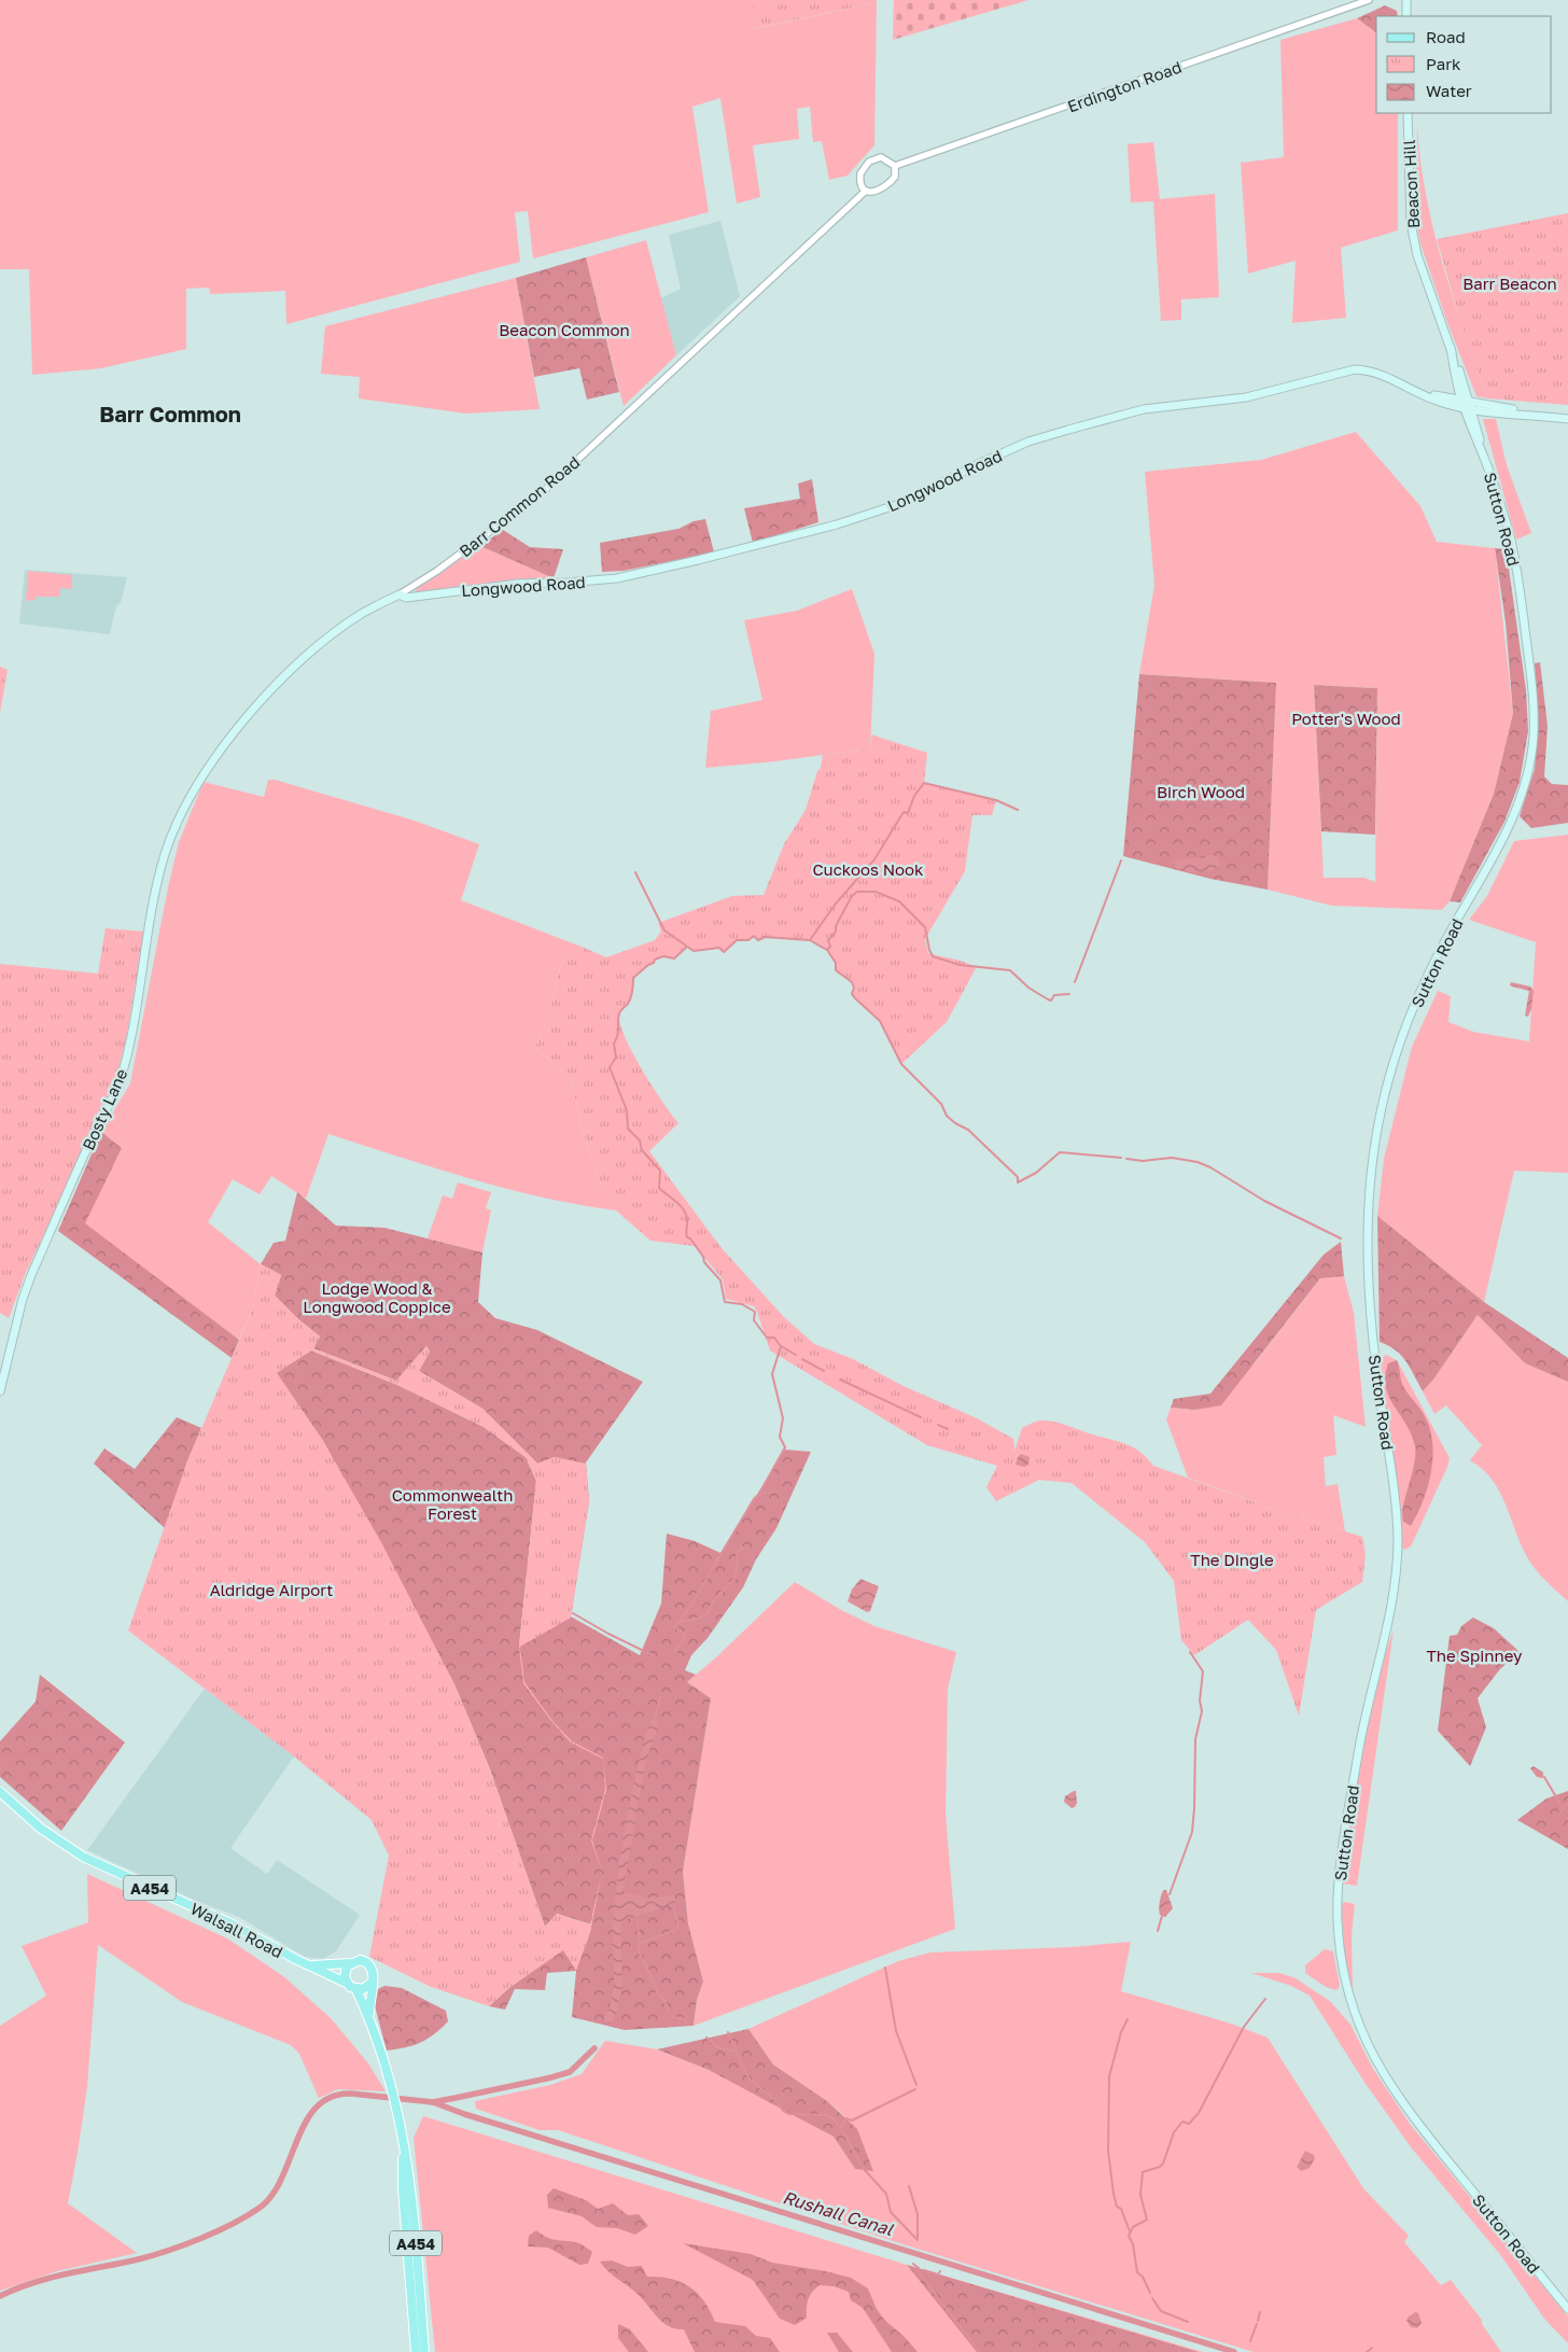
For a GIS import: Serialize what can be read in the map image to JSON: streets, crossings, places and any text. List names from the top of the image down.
{
  "streets": {
    "main road": [
      "Beacon Hill",
      "Longwood Road",
      "Barr Common Road",
      "Sutton Road",
      "Bosty Lane",
      "A454",
      "Walsall Road"
    ],
    "street": ["Erdington Road"]
  },
  "crossings": [
    ["Erdington Road", "Barr Common Road"],
    ["Beacon Hill", "Longwood Road"],
    ["Beacon Hill", "Sutton Road"],
    ["Longwood Road", "Barr Common Road"],
    ["Longwood Road", "Sutton Road"],
    ["Barr Common Road", "Bosty Lane"],
    ["A454", "Walsall Road"]
  ],
  "districts": ["Barr Common"],
  "water": ["Rushall Canal"],
  "parks": [
    "Barr Beacon",
    "Beacon Common",
    "Potter's Wood",
    "Birch Wood",
    "Cuckoos Nook",
    "Lodge Wood & Longwood Coppice",
    "Commonwealth Forest",
    "The Dingle",
    "Aldridge Airport",
    "The Spinney"
  ],
  "legend": ["Road", "Park", "Water"]
}
